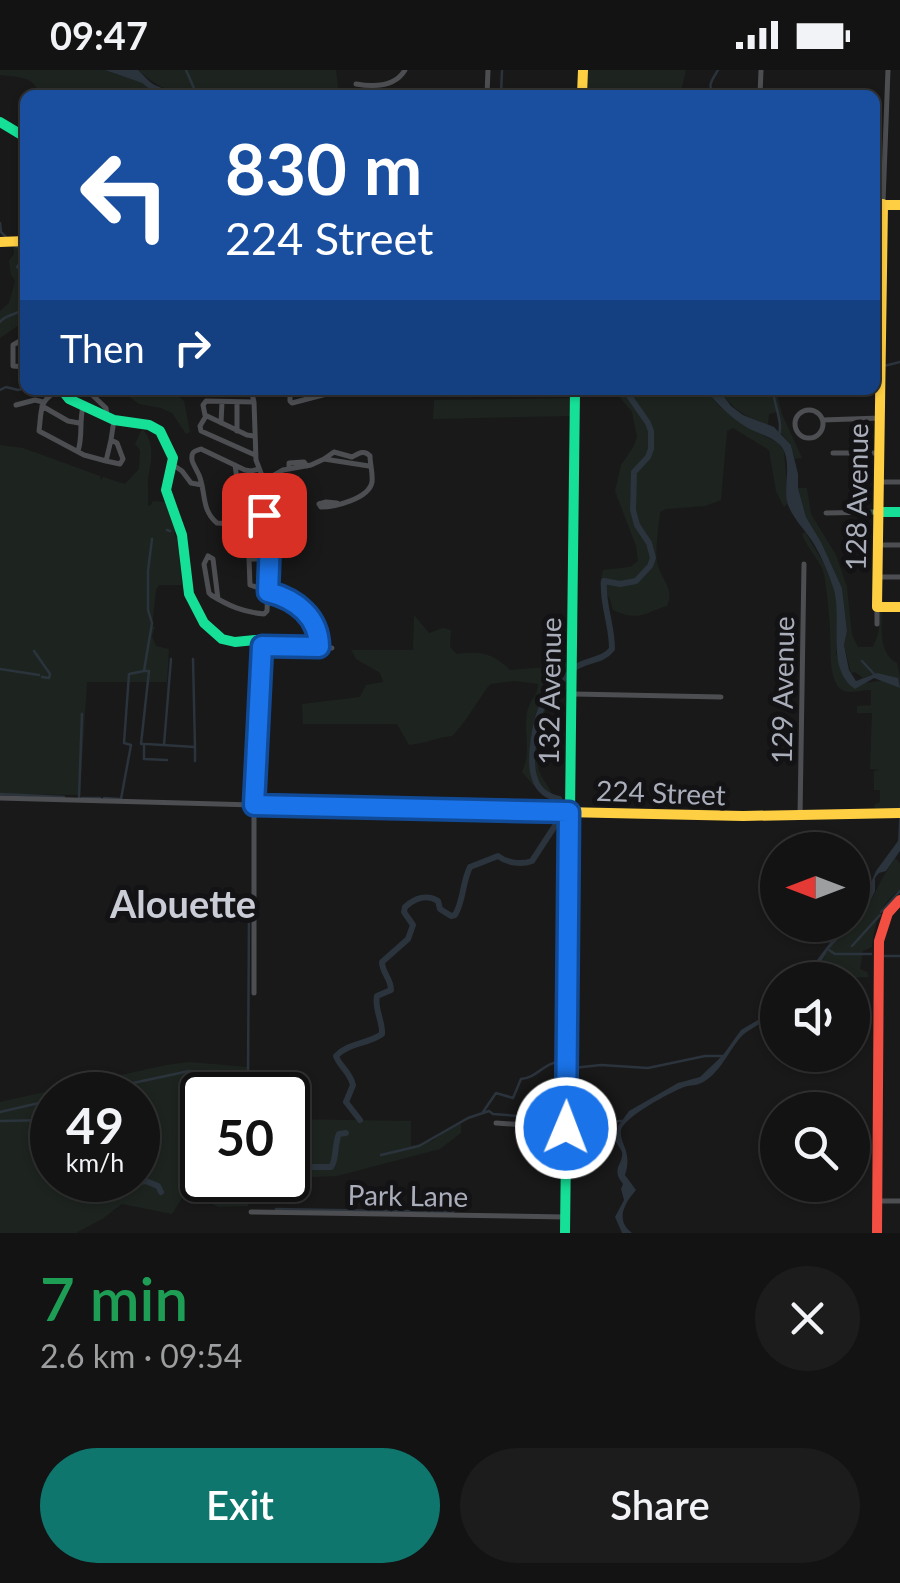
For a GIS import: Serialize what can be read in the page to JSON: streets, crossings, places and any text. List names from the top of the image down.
{
  "streets": {
    "street": [
      "128 Avenue",
      "129 Avenue",
      "132 Avenue",
      "224 Street",
      "Park Lane"
    ]
  },
  "crossings": [
    ["129 Avenue", "224 Street"],
    ["132 Avenue", "224 Street"],
    ["132 Avenue", "Park Lane"]
  ],
  "districts": ["Alouette"],
  "north": "left",
  "page": {
    "status": "09:47",
    "turn": ["830 m", "224 Street"],
    "then": "Then",
    "speed": "49 km/h",
    "limit": "50",
    "heading": ["7 min", "2.6 km · 09:54"],
    "buttons": ["Exit", "Share"]
  }
}
